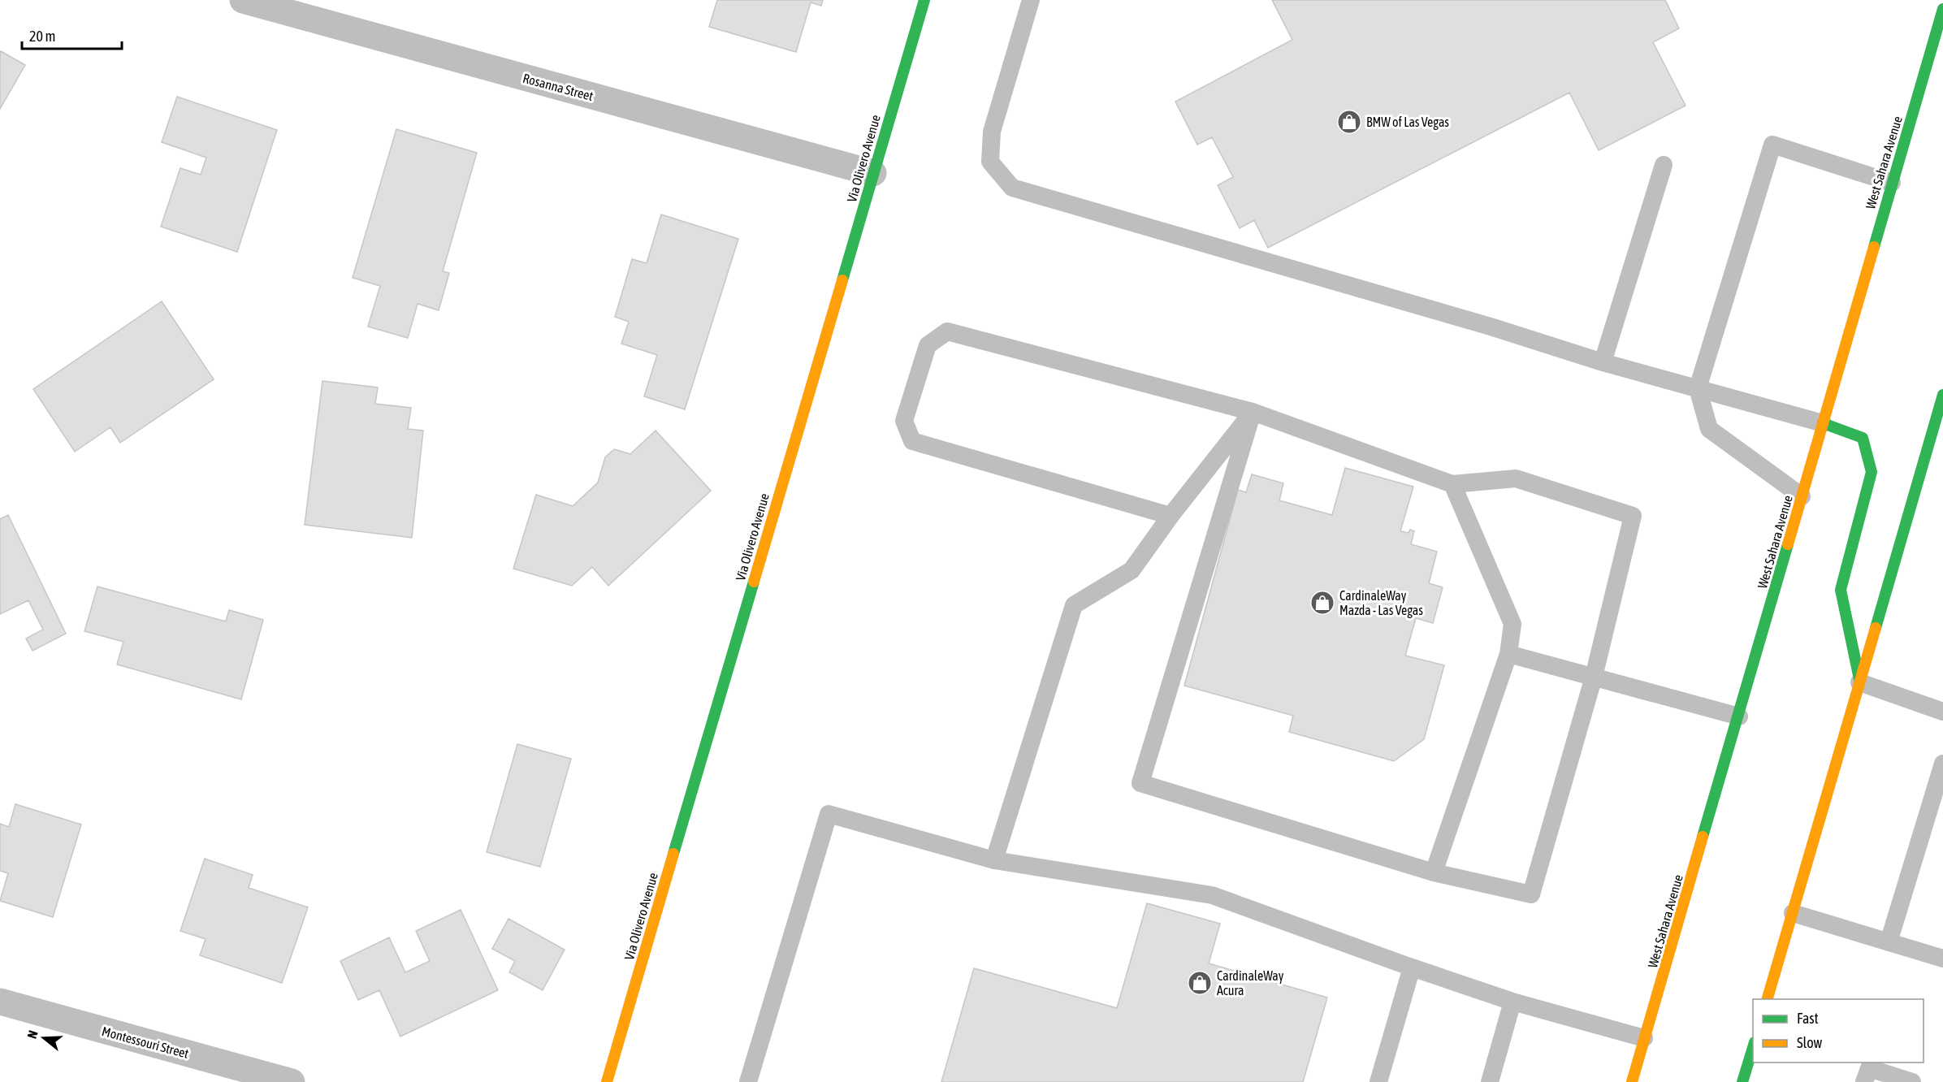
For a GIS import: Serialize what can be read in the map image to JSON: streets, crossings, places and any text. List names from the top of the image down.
{
  "streets": {
    "main road": ["Via Olivero Avenue", "West Sahara Avenue"],
    "street": ["Rosanna Street", "Montessouri Street"]
  },
  "crossings": [
    ["Rosanna Street", "Via Olivero Avenue"]
  ],
  "places": {
    "shop": ["BMW of Las Vegas", "CardinaleWay Mazda - Las Vegas", "CardinaleWay Acura"]
  },
  "legend": ["Fast", "Slow"],
  "scale_bar": "20 m",
  "north": "left"
}
